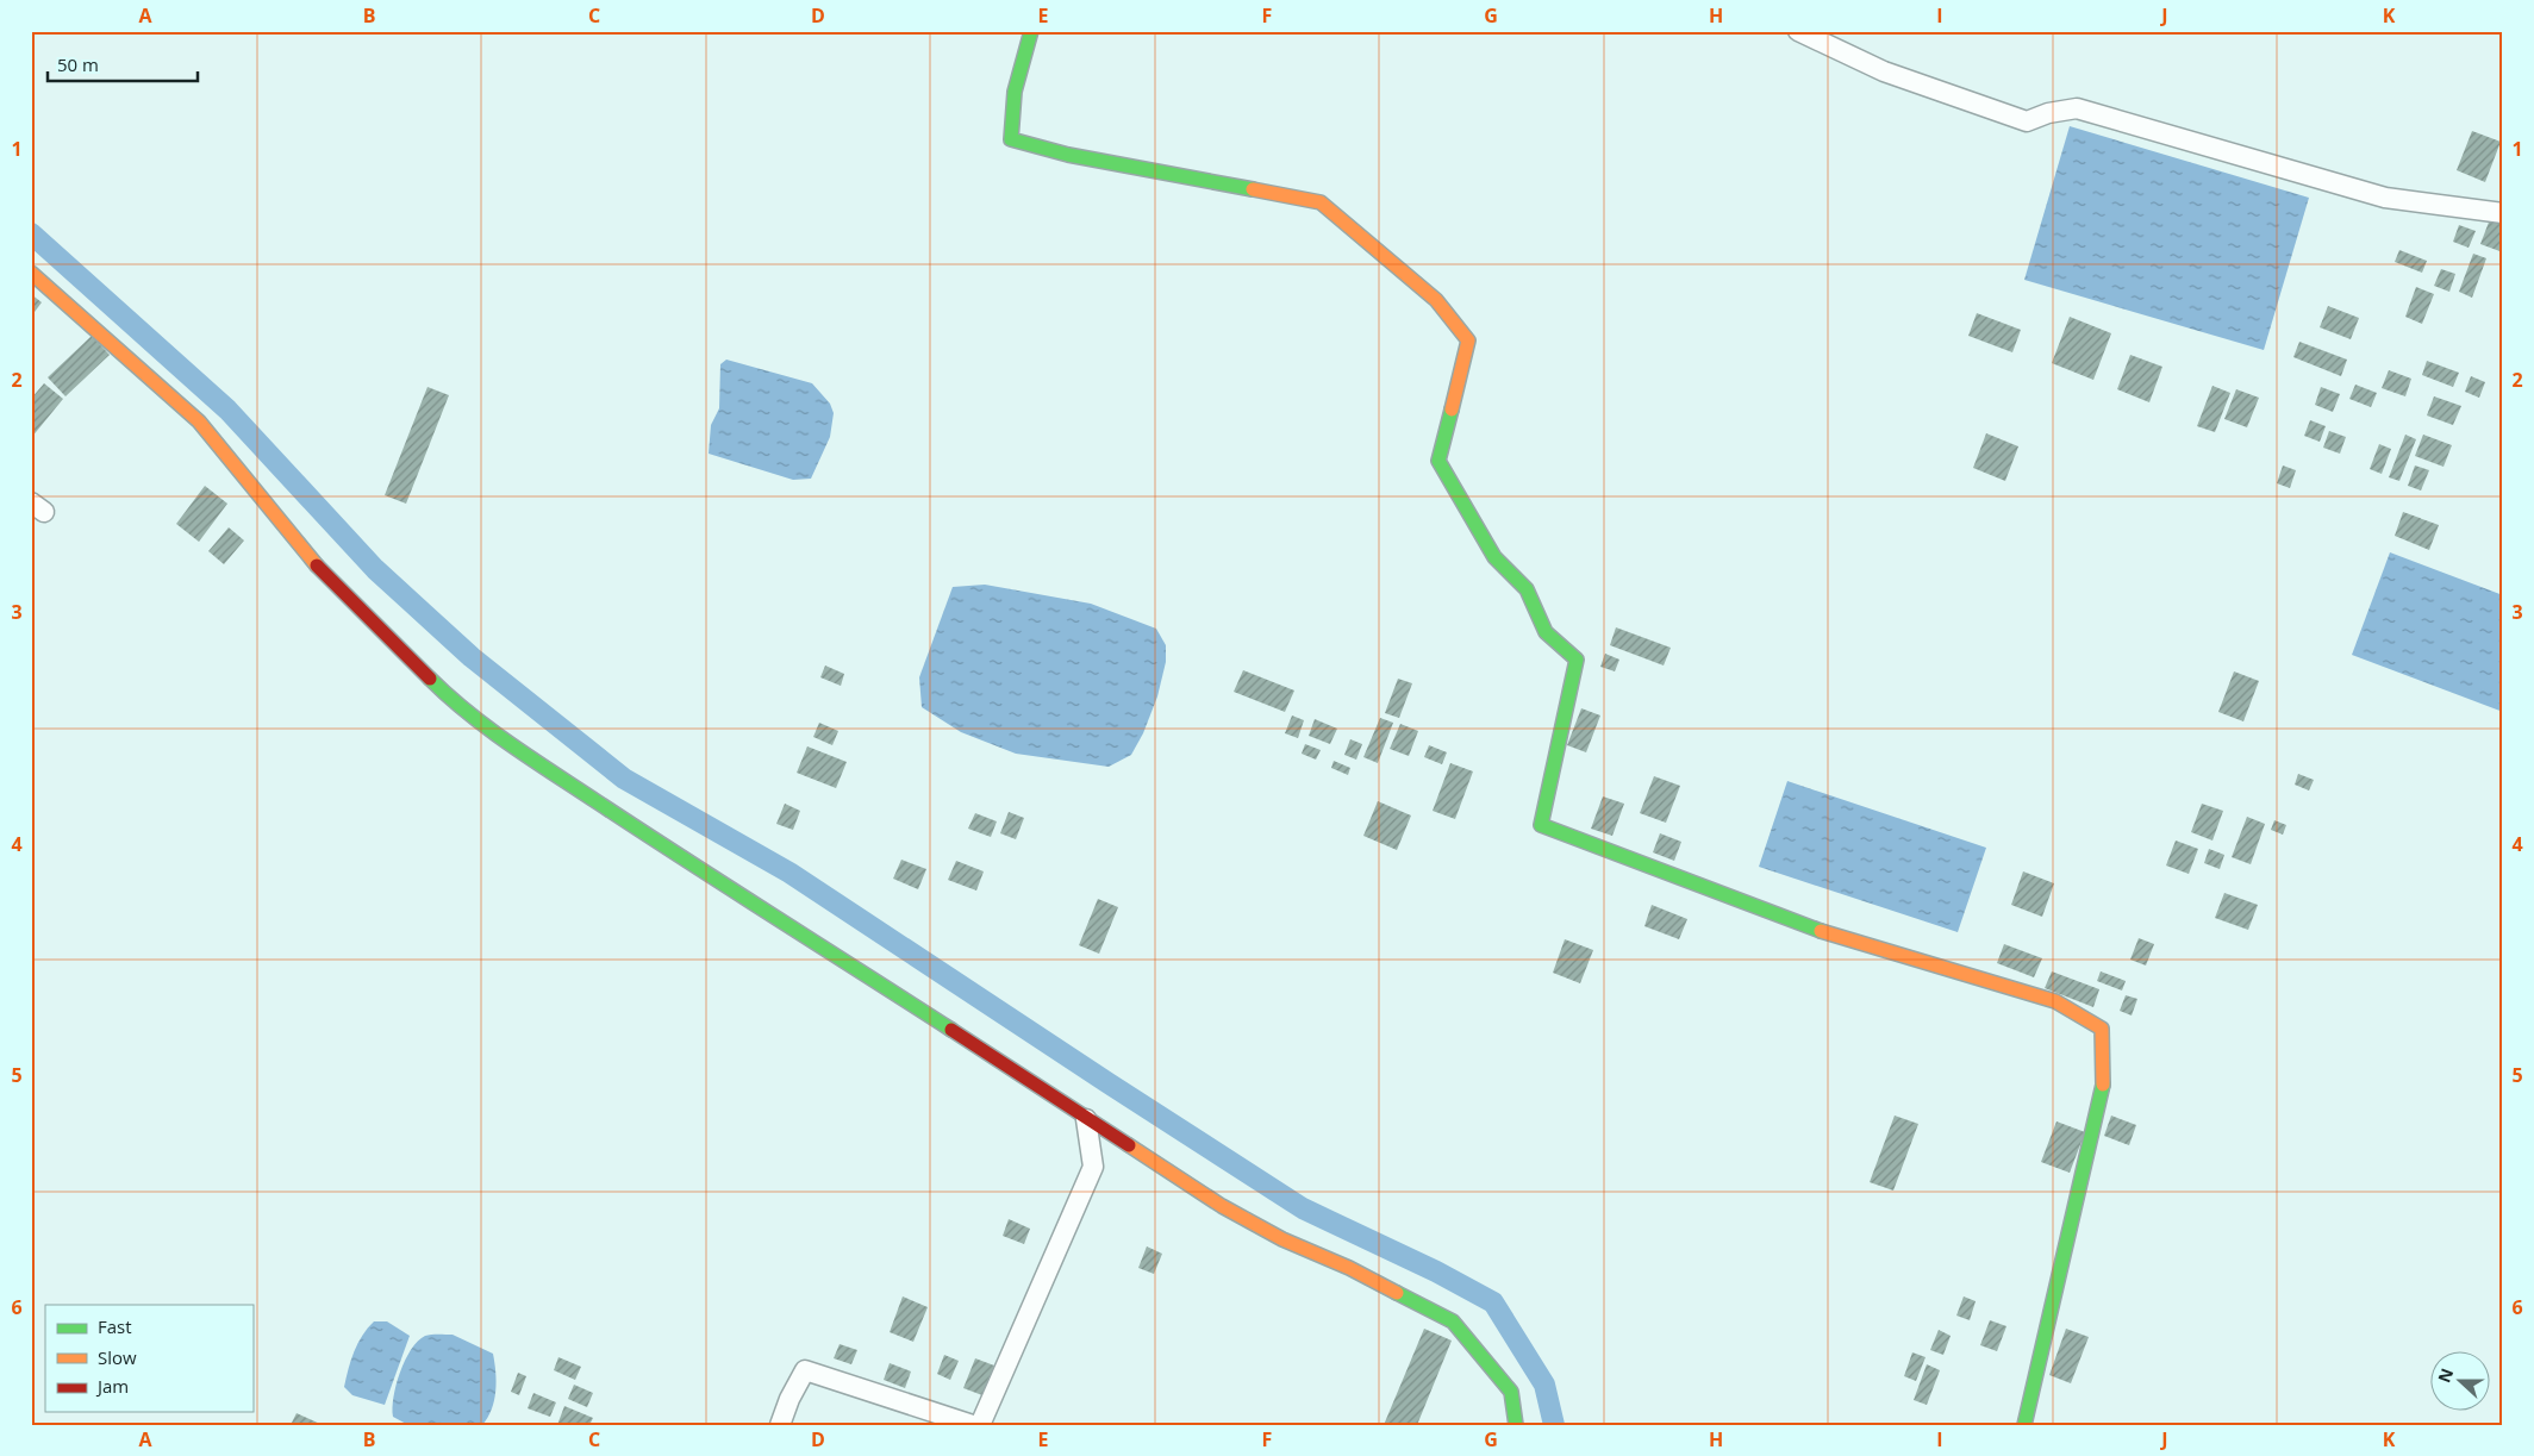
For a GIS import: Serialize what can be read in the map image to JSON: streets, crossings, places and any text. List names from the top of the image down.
{
  "legend": ["Fast", "Slow", "Jam"],
  "scale_bar": "50 m",
  "north": "left",
  "grid": {
    "columns": [
      "A",
      "B",
      "C",
      "D",
      "E",
      "F",
      "G",
      "H",
      "I",
      "J",
      "K"
    ],
    "rows": [
      "1",
      "2",
      "3",
      "4",
      "5",
      "6"
    ]
  }
}
